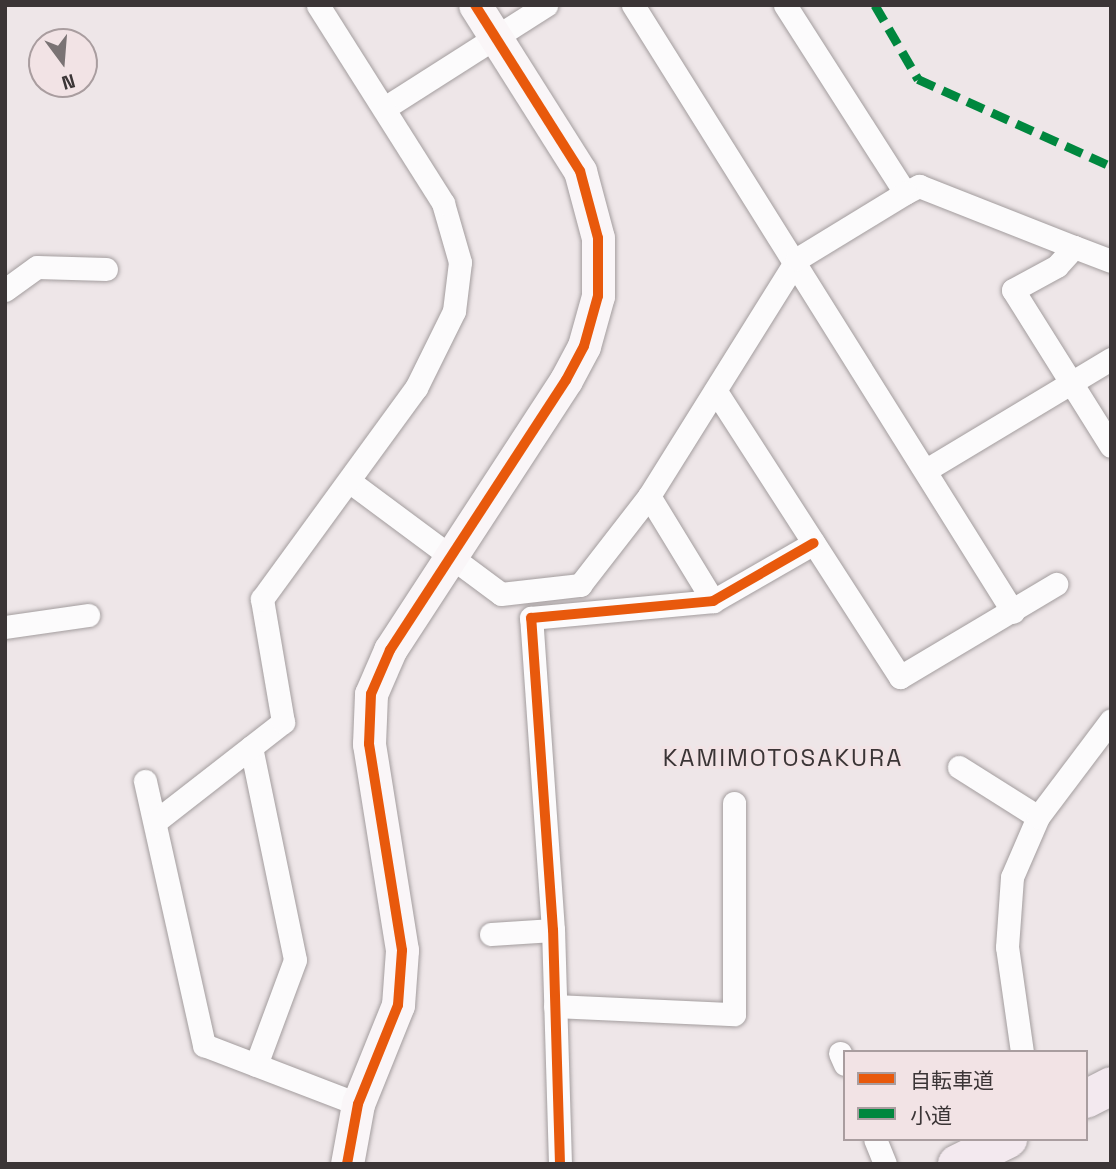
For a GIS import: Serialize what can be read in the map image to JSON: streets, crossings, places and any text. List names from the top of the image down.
{
  "districts": ["KAMIMOTOSAKURA"],
  "legend": ["自転車道", "小道"],
  "north": "bottom"
}
